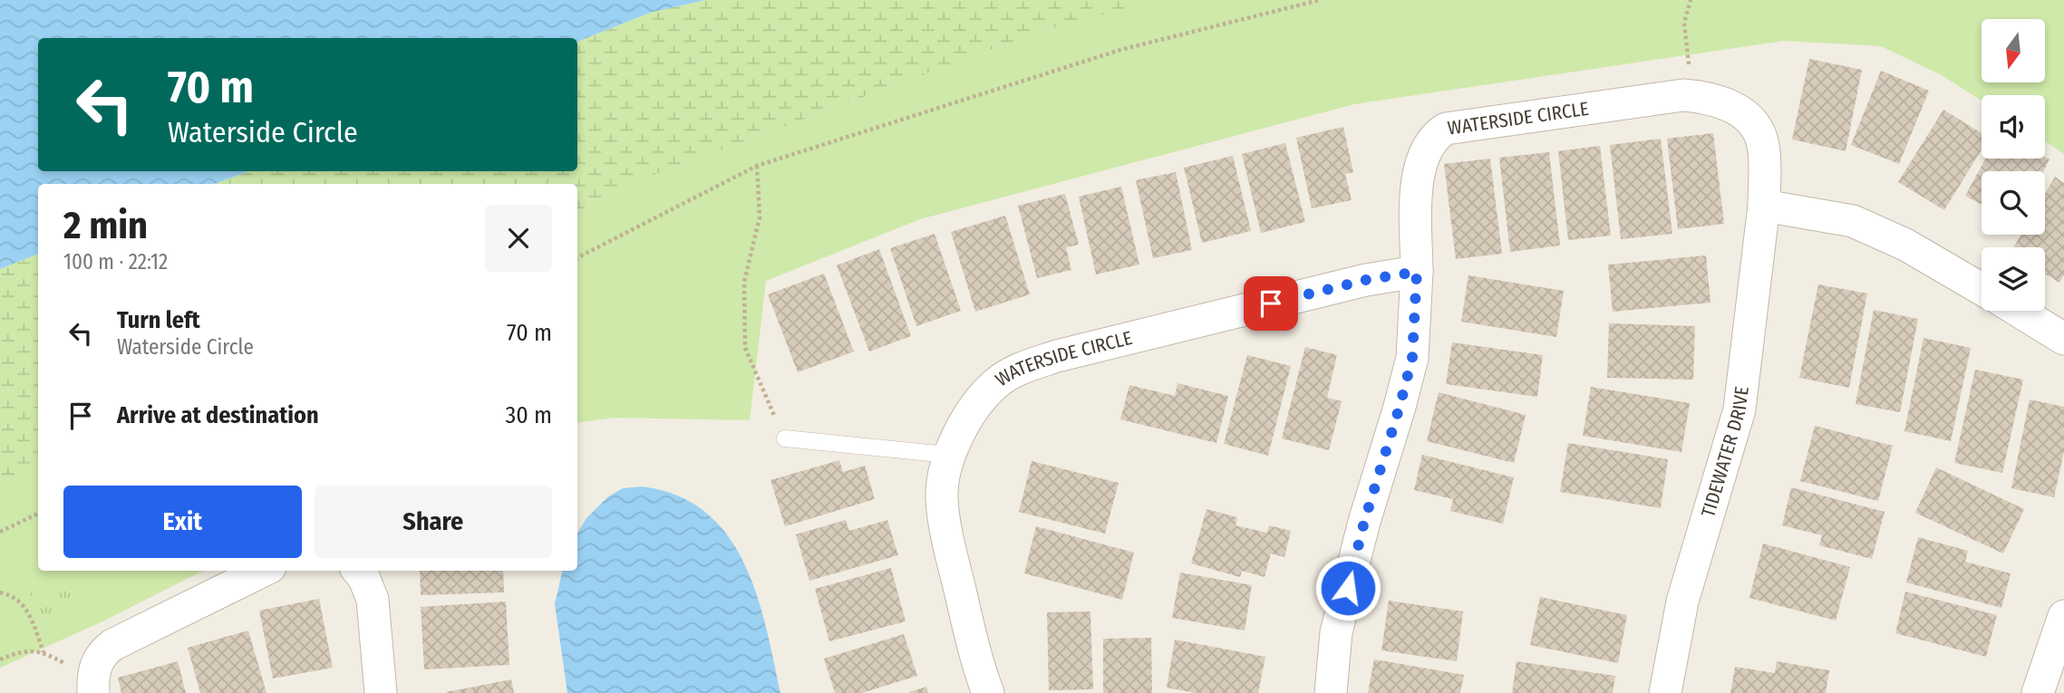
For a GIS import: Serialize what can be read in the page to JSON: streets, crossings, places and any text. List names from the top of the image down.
{
  "streets": {
    "street": ["WATERSIDE CIRCLE", "TIDEWATER DRIVE"]
  },
  "crossings": [
    ["WATERSIDE CIRCLE", "TIDEWATER DRIVE"]
  ],
  "north": "bottom",
  "page": {
    "turn": ["70 m", "Waterside Circle"],
    "heading": ["2 min", "100 m · 22:12"],
    "list": [
      {
        "name": "Turn left",
        "note": "Waterside Circle",
        "value": "70 m"
      },
      {
        "name": "Arrive at destination",
        "value": "30 m"
      }
    ],
    "buttons": ["Exit", "Share"]
  }
}
